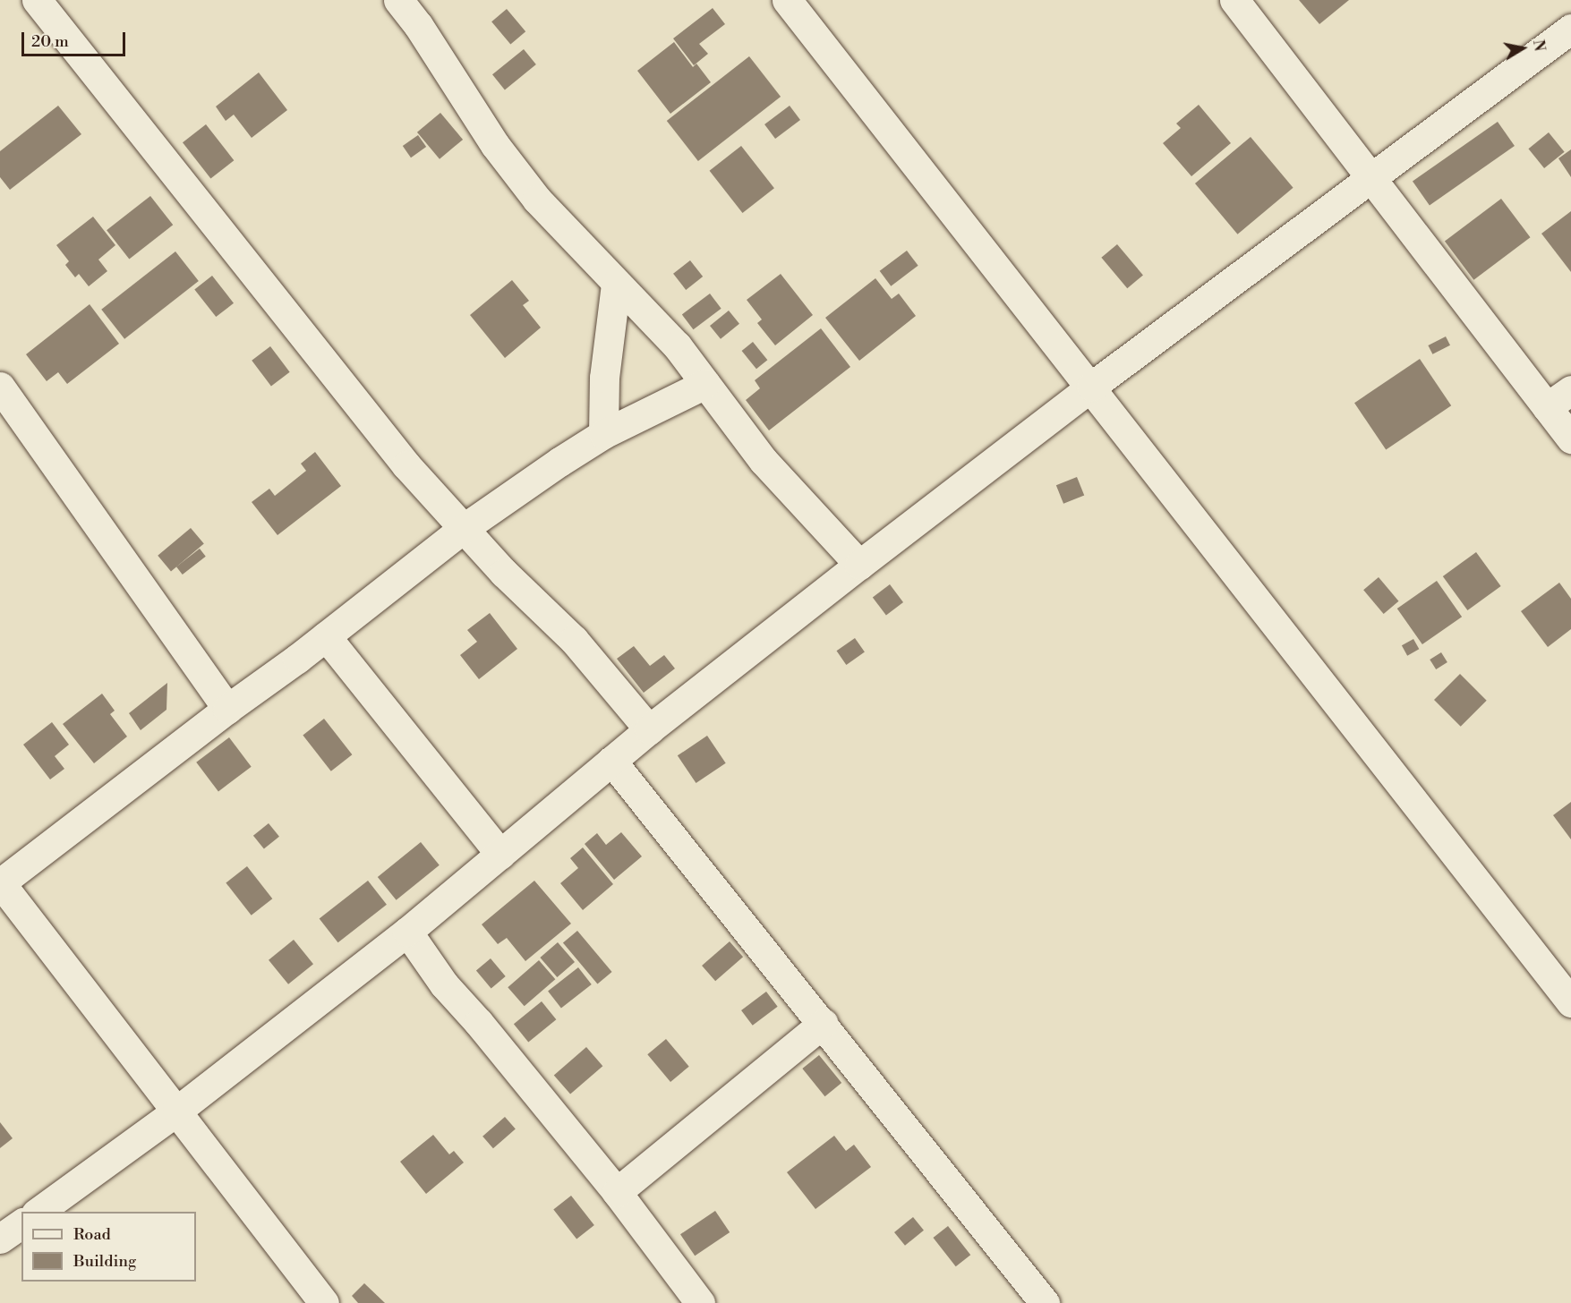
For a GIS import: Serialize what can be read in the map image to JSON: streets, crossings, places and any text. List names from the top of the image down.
{
  "legend": ["Road", "Building"],
  "scale_bar": "20 m",
  "north": "right"
}
